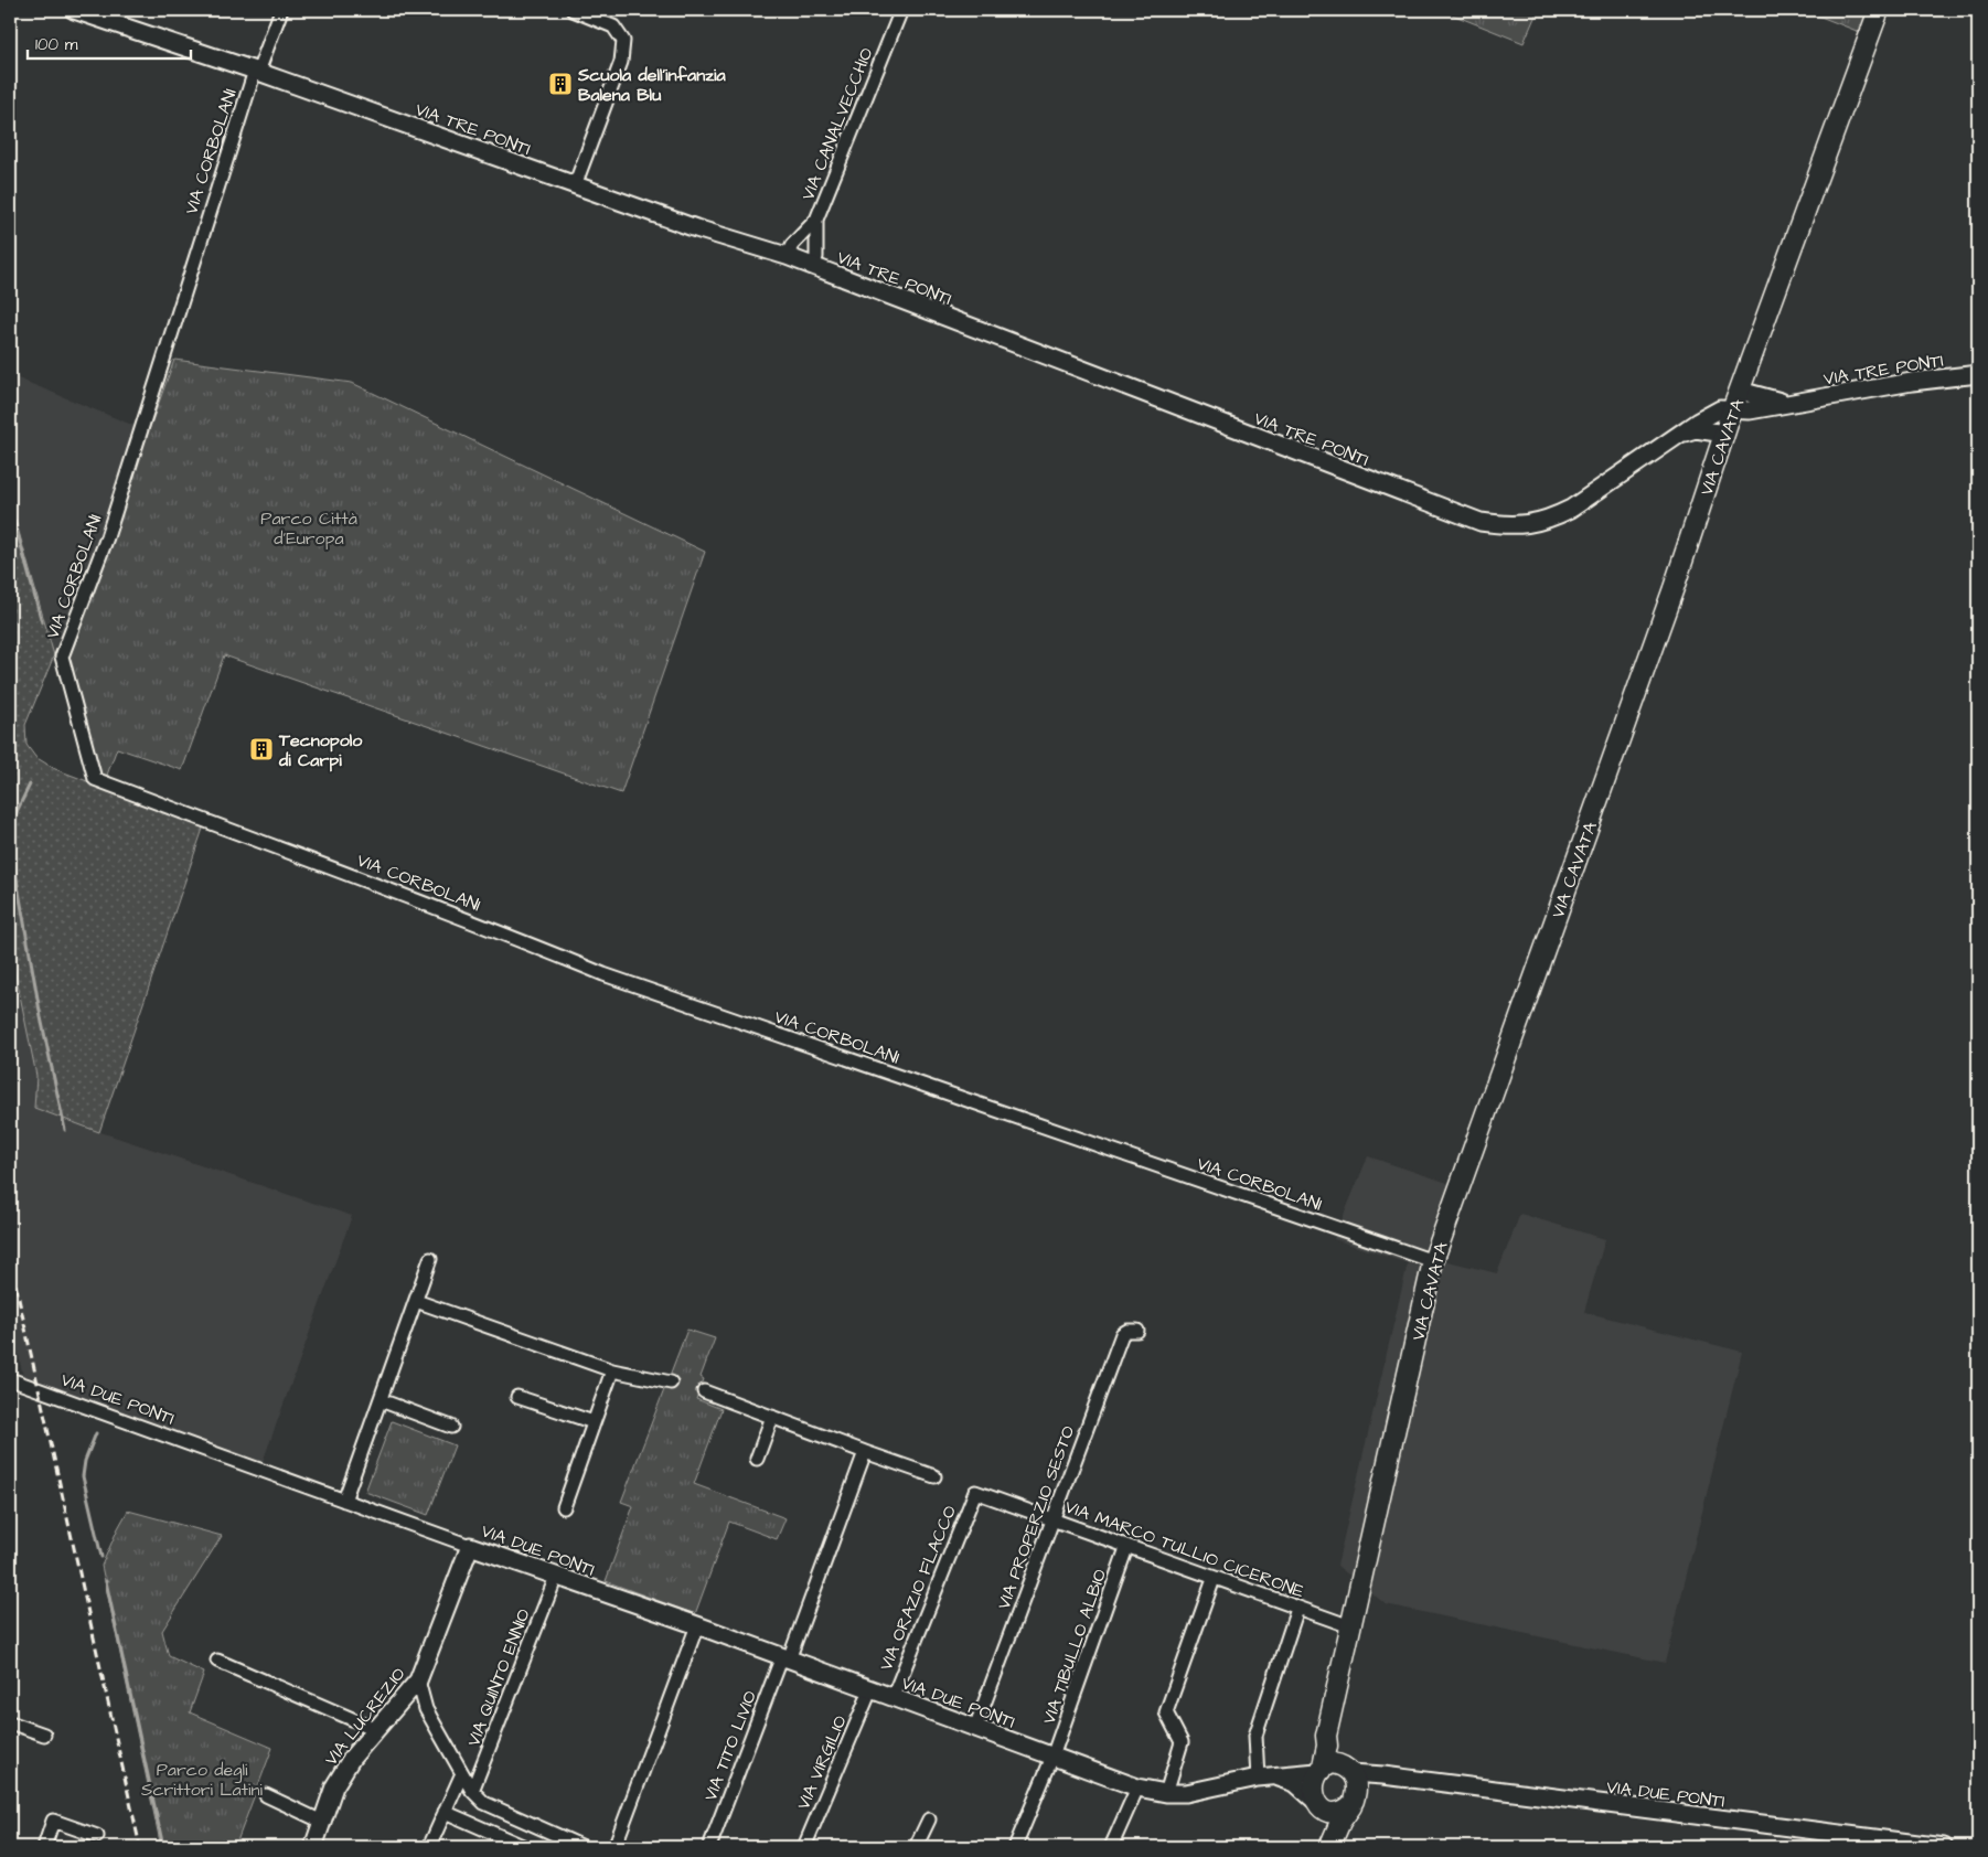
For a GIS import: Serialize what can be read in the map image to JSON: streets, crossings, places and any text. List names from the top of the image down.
{
  "streets": {
    "main road": ["VIA CAVATA"],
    "street": [
      "VIA CANALVECCHIO",
      "VIA TRE PONTI",
      "VIA CORBOLANI",
      "VIA DUE PONTI",
      "VIA PROPERZIO SESTO",
      "VIA MARCO TULLIO CICERONE",
      "VIA ORAZIO FLACCO",
      "VIA TIBULLO ALBIO",
      "VIA QUINTO ENNIO",
      "VIA LUCREZIO",
      "VIA TITO LIVIO",
      "VIA VIRGILIO"
    ]
  },
  "crossings": [
    ["VIA CANALVECCHIO", "VIA TRE PONTI"],
    ["VIA TRE PONTI", "VIA CORBOLANI"],
    ["VIA TRE PONTI", "VIA CAVATA"],
    ["VIA CORBOLANI", "VIA CAVATA"],
    ["VIA CAVATA", "VIA DUE PONTI"],
    ["VIA CAVATA", "VIA MARCO TULLIO CICERONE"],
    ["VIA DUE PONTI", "VIA PROPERZIO SESTO"],
    ["VIA DUE PONTI", "VIA ORAZIO FLACCO"],
    ["VIA DUE PONTI", "VIA TIBULLO ALBIO"],
    ["VIA DUE PONTI", "VIA QUINTO ENNIO"],
    ["VIA DUE PONTI", "VIA LUCREZIO"],
    ["VIA DUE PONTI", "VIA TITO LIVIO"],
    ["VIA DUE PONTI", "VIA VIRGILIO"],
    ["VIA PROPERZIO SESTO", "VIA MARCO TULLIO CICERONE"],
    ["VIA MARCO TULLIO CICERONE", "VIA ORAZIO FLACCO"],
    ["VIA MARCO TULLIO CICERONE", "VIA TIBULLO ALBIO"]
  ],
  "parks": ["Parco Città d'Europa", "Parco degli Scrittori Latini"],
  "places": {
    "building": ["Scuola dell’infanzia Balena Blu", "Tecnopolo di Carpi"]
  },
  "scale_bar": "100 m"
}
